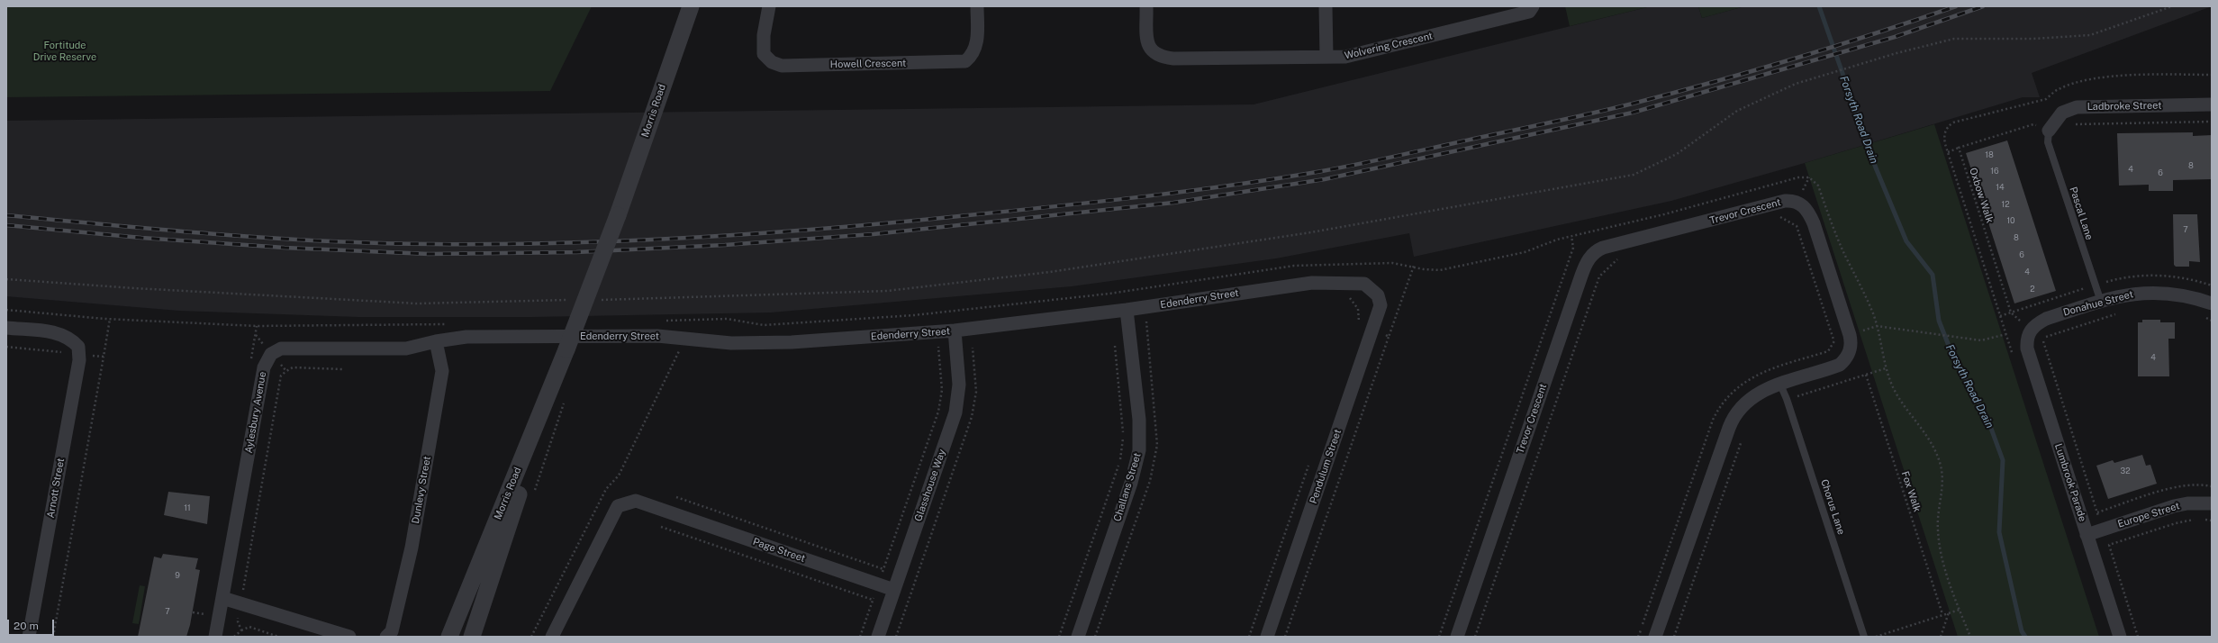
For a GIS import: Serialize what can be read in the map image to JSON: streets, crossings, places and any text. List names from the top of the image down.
{
  "streets": {
    "street": [
      "Wolvering Crescent",
      "Howell Crescent",
      "Ladbroke Street",
      "Morris Road",
      "Trevor Crescent",
      "Edenderry Street",
      "Donahue Street",
      "Aylesbury Avenue",
      "Pendulum Street",
      "Lumbrook Parade",
      "Glasshouse Way",
      "Challans Street",
      "Arnott Street",
      "Dunlevy Street",
      "Europe Street",
      "Page Street"
    ],
    "lane": ["Pascal Lane", "Chorus Lane"],
    "path": ["Oxbow Walk", "Fox Walk"]
  },
  "crossings": [
    ["Ladbroke Street", "Pascal Lane"],
    ["Trevor Crescent", "Chorus Lane"],
    ["Pascal Lane", "Donahue Street"],
    ["Edenderry Street", "Aylesbury Avenue"],
    ["Edenderry Street", "Pendulum Street"],
    ["Edenderry Street", "Glasshouse Way"],
    ["Edenderry Street", "Challans Street"],
    ["Edenderry Street", "Dunlevy Street"],
    ["Donahue Street", "Lumbrook Parade"],
    ["Aylesbury Avenue", "Dunlevy Street"],
    ["Lumbrook Parade", "Europe Street"],
    ["Glasshouse Way", "Page Street"]
  ],
  "water": ["Forsyth Road Drain"],
  "parks": ["Fortitude Drive Reserve"],
  "house_numbers": [
    "18",
    "8",
    "4",
    "16",
    "6",
    "14",
    "12",
    "10",
    "7",
    "8",
    "6",
    "4",
    "2",
    "4",
    "32",
    "11",
    "9",
    "7"
  ],
  "scale_bar": "20 m"
}
